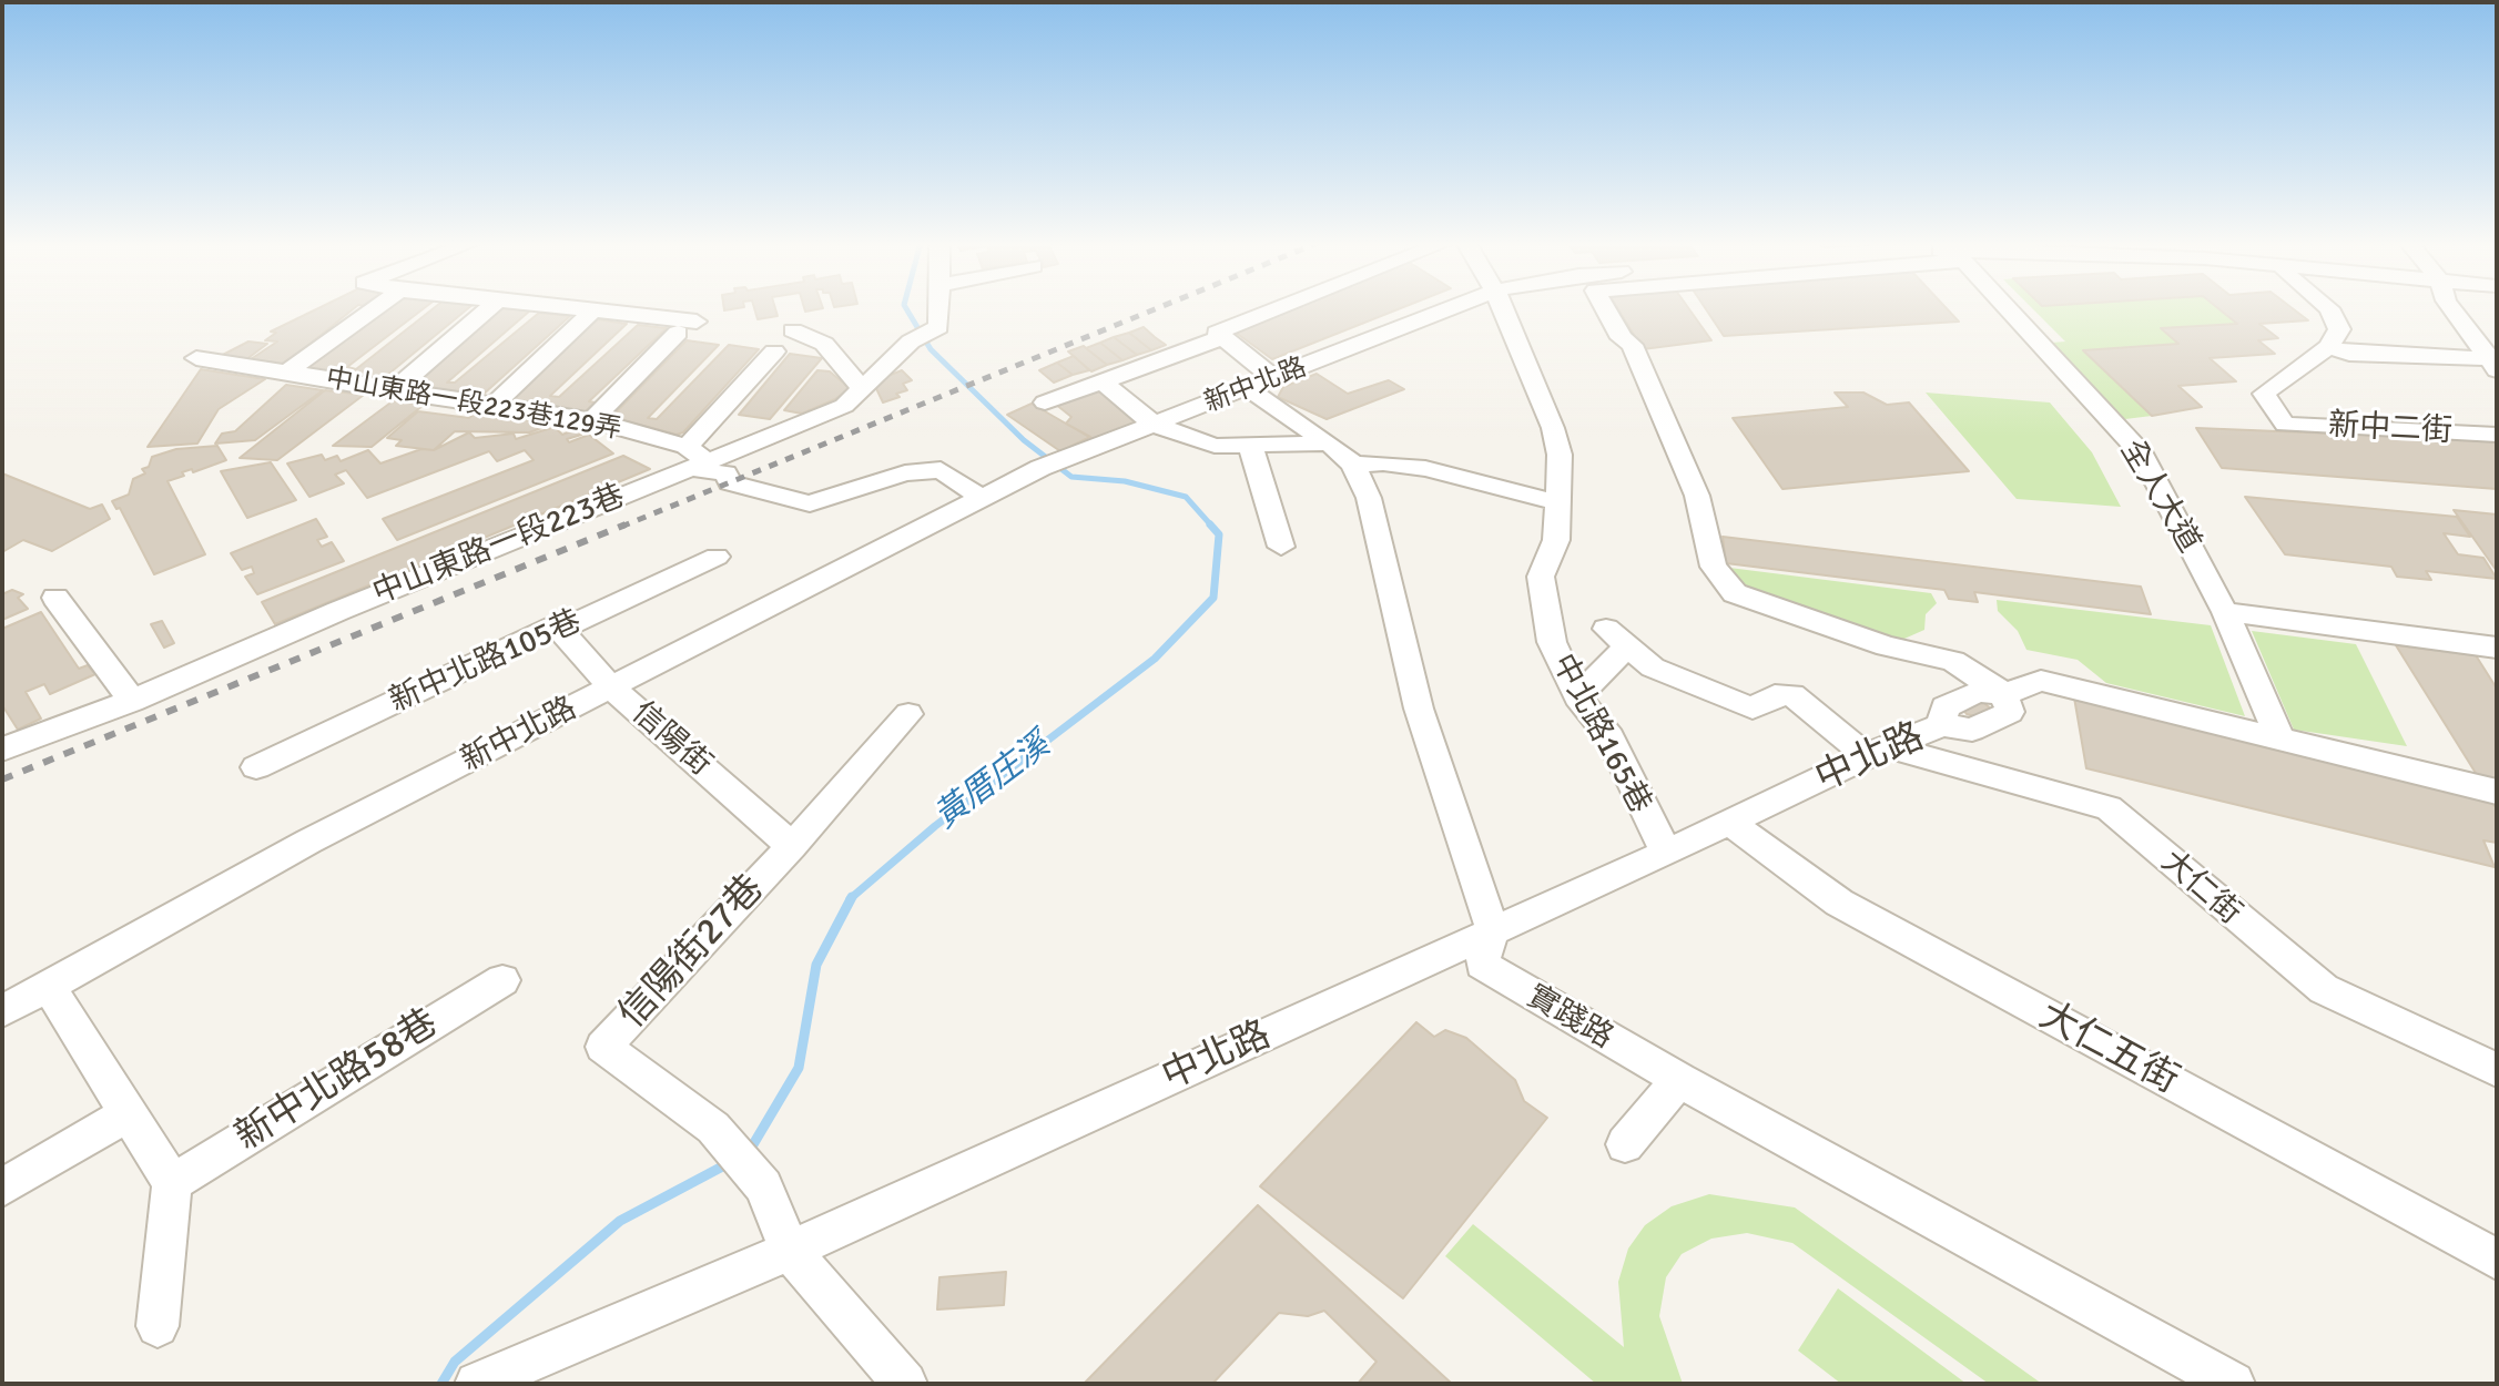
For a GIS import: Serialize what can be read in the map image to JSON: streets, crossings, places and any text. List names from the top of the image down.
{
  "streets": {
    "street": [
      "新中北路",
      "中山東路一段223巷129弄",
      "新中二街",
      "全人大道",
      "中山東路一段223巷",
      "新中北路105巷",
      "中北路165巷",
      "信陽街",
      "中北路",
      "大仁街",
      "信陽街27巷",
      "實踐路",
      "大仁五街",
      "新中北路58巷"
    ]
  },
  "crossings": [
    ["新中北路", "中山東路一段223巷129弄"],
    ["新中北路", "信陽街"],
    ["新中北路", "實踐路"],
    ["中山東路一段223巷129弄", "中山東路一段223巷"],
    ["新中北路105巷", "信陽街"],
    ["中北路165巷", "中北路"],
    ["信陽街", "信陽街27巷"],
    ["中北路", "大仁街"],
    ["中北路", "信陽街27巷"],
    ["中北路", "實踐路"],
    ["中北路", "大仁五街"]
  ],
  "water": ["黃厝庄溪"]
}
